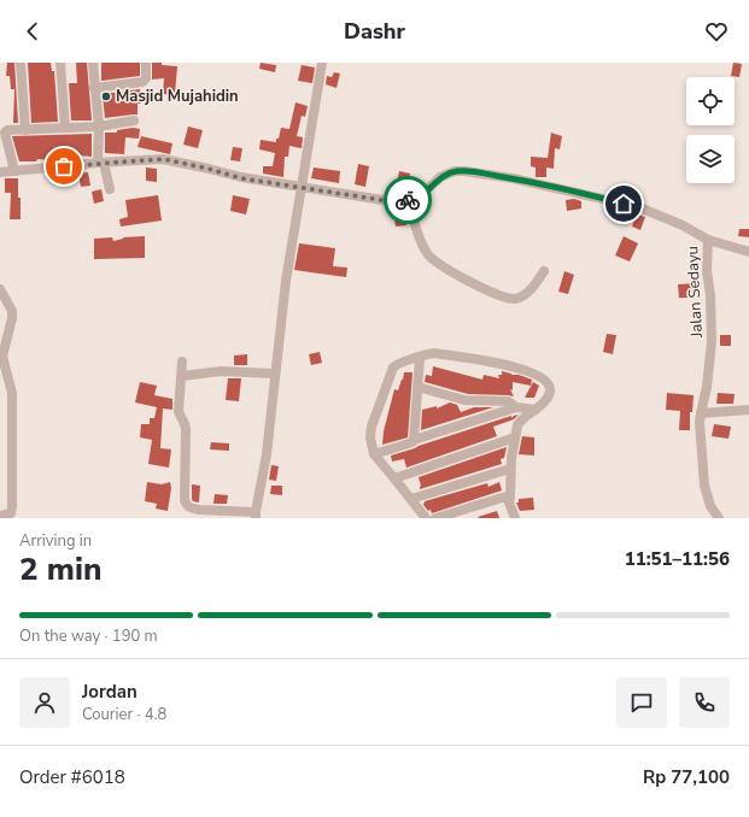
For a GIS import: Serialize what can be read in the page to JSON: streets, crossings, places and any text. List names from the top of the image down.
{
  "streets": {
    "street": ["Jalan Sedayu"]
  },
  "places": ["Masjid Mujahidin"],
  "page": {
    "header": "Dashr",
    "heading": ["2 min", "Arriving in", "11:51–11:56"],
    "panel": [
      "Jordan",
      "Courier · 4.8",
      "Order #6018",
      "Rp 77,100"
    ],
    "bar": "On the way · 190 m"
  }
}
